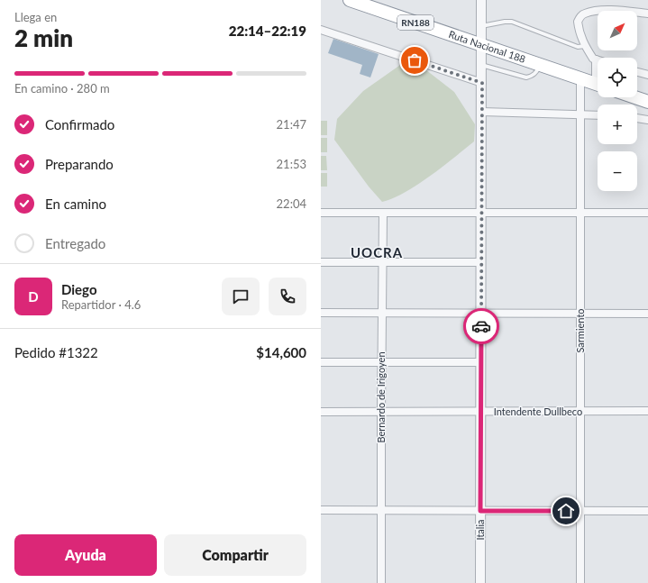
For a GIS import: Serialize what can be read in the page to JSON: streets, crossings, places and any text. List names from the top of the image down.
{
  "streets": {
    "highway": ["RN188", "Ruta Nacional 188"],
    "street": [
      "Sarmiento",
      "Bernardo de Irigoyen",
      "Intendente Dullbeco",
      "Italia"
    ]
  },
  "crossings": [
    ["Ruta Nacional 188", "Sarmiento"],
    ["Ruta Nacional 188", "Italia"],
    ["Sarmiento", "Intendente Dullbeco"],
    ["Bernardo de Irigoyen", "Intendente Dullbeco"],
    ["Intendente Dullbeco", "Italia"]
  ],
  "districts": ["UOCRA"],
  "north": "top right",
  "page": {
    "heading": ["2 min", "Llega en", "22:14–22:19"],
    "panel": [
      "Diego",
      "Repartidor · 4.6",
      "Pedido #1322",
      "$14,600"
    ],
    "map_buttons": ["+", "−"],
    "bar": "En camino · 280 m",
    "list": [
      ["Confirmado", "21:47"],
      ["Preparando", "21:53"],
      ["En camino", "22:04"],
      "Entregado"
    ],
    "round": "D",
    "buttons": ["Ayuda", "Compartir"]
  }
}
